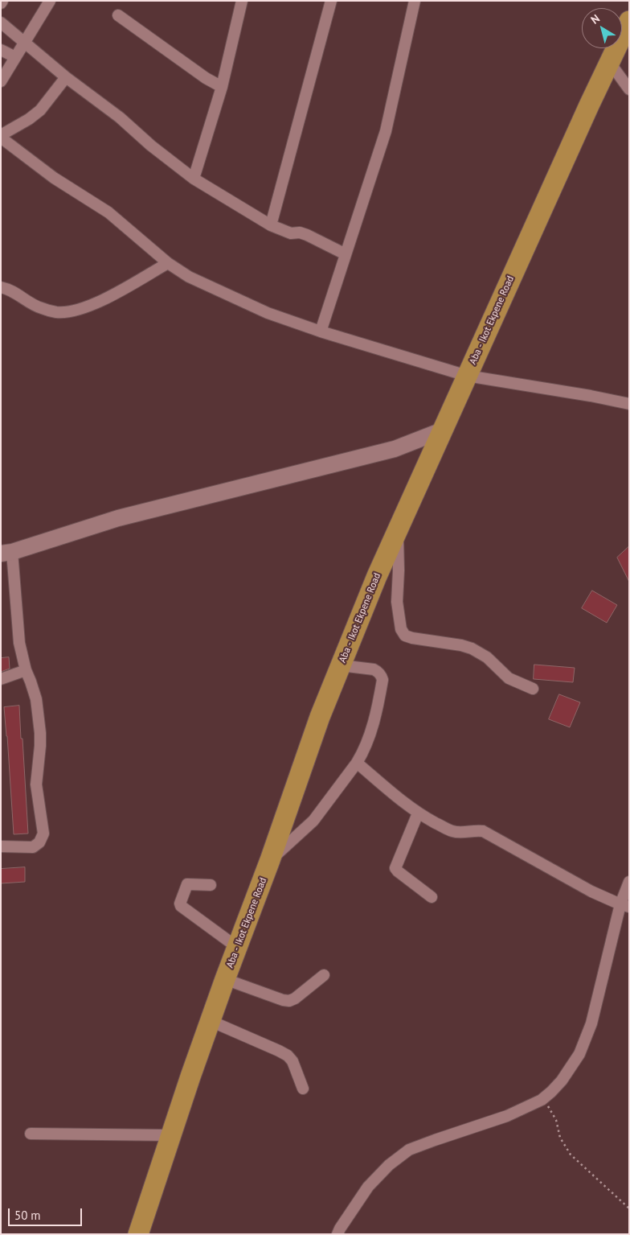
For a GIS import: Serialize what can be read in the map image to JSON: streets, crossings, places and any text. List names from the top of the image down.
{
  "streets": {
    "highway": ["Aba - Ikot Ekpene Road"]
  },
  "scale_bar": "50 m",
  "north": "top left"
}
